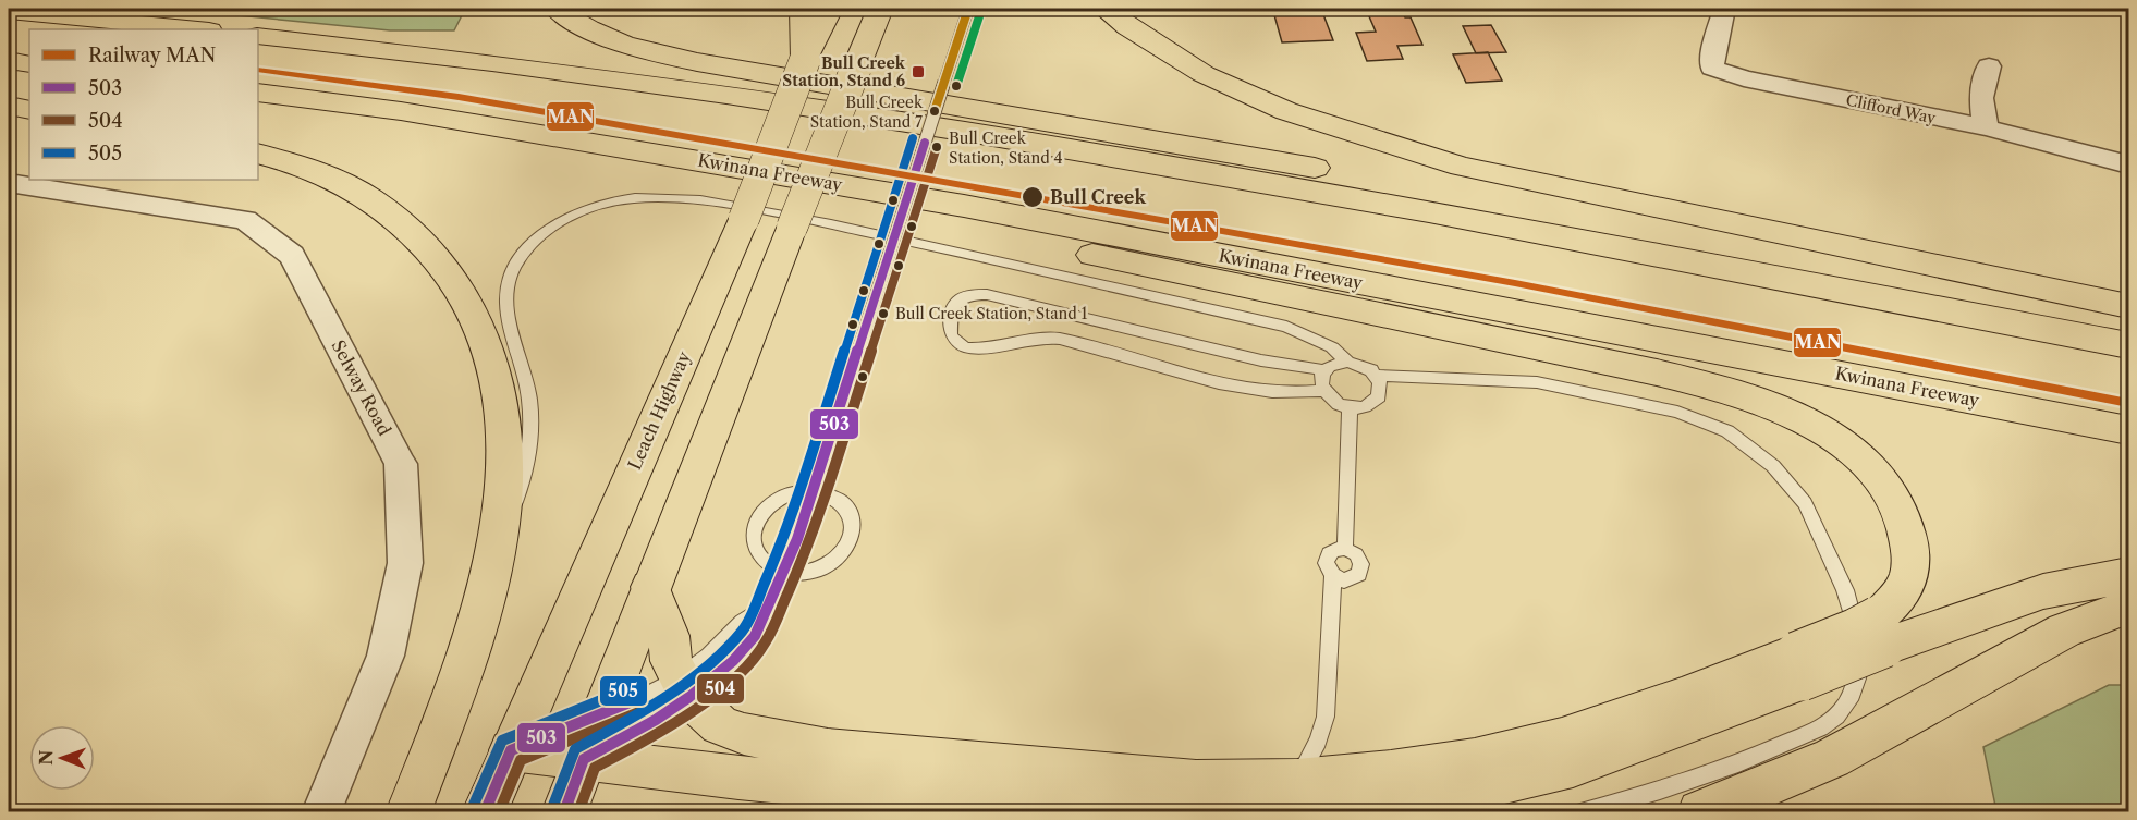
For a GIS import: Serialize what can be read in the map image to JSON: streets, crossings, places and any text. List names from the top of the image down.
{
  "streets": {
    "highway": ["Kwinana Freeway", "Leach Highway"],
    "street": ["Clifford Way", "Selway Road"]
  },
  "places": {
    "transit": ["Bull Creek Station, Stand 6"],
    "other": [
      "Bull Creek Station, Stand 7",
      "Bull Creek Station, Stand 4",
      "Bull Creek",
      "Bull Creek Station, Stand 1"
    ]
  },
  "lines": [
    "rail line MAN",
    "transit line 505",
    "transit line 503",
    "transit line 504"
  ],
  "legend": [
    "Railway MAN",
    "503",
    "504",
    "505"
  ],
  "north": "left"
}
